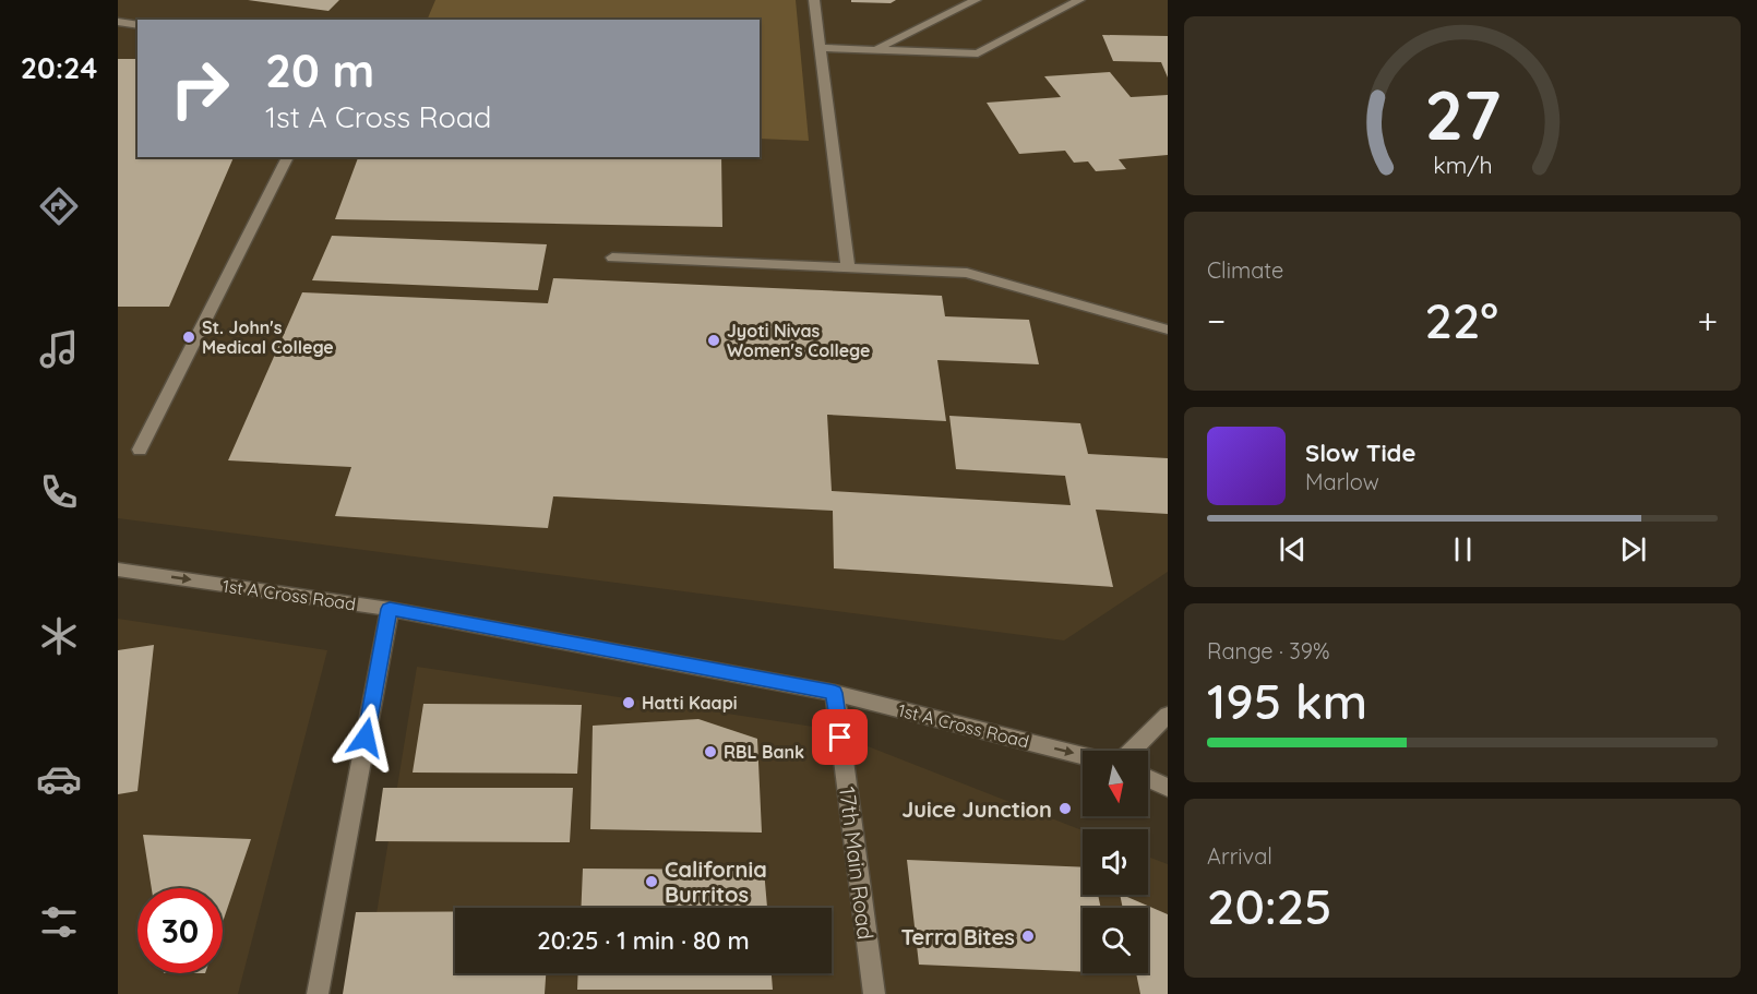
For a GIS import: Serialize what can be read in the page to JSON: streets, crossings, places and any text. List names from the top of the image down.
{
  "streets": {
    "street": ["1st A Cross Road", "17th Main Road"]
  },
  "crossings": [
    ["1st A Cross Road", "17th Main Road"]
  ],
  "one_way": ["1st A Cross Road"],
  "places": [
    "St. John's Medical College",
    "Jyoti Nivas Women's College",
    "Hatti Kaapi",
    "RBL Bank",
    "Juice Junction",
    "California Burritos",
    "Terra Bites"
  ],
  "north": "bottom",
  "page": {
    "tabs": "20:24",
    "turn": ["20 m", "1st A Cross Road"],
    "tile": [
      "Climate",
      ["Range · 39%", "195 km"],
      ["Arrival", "20:25"]
    ],
    "heat": ["−", "22°", "+"],
    "song": ["Slow Tide", "Marlow"],
    "limit": "30",
    "trip": "20:25 · 1 min · 80 m",
    "gauge": ["27", "km/h"]
  }
}
